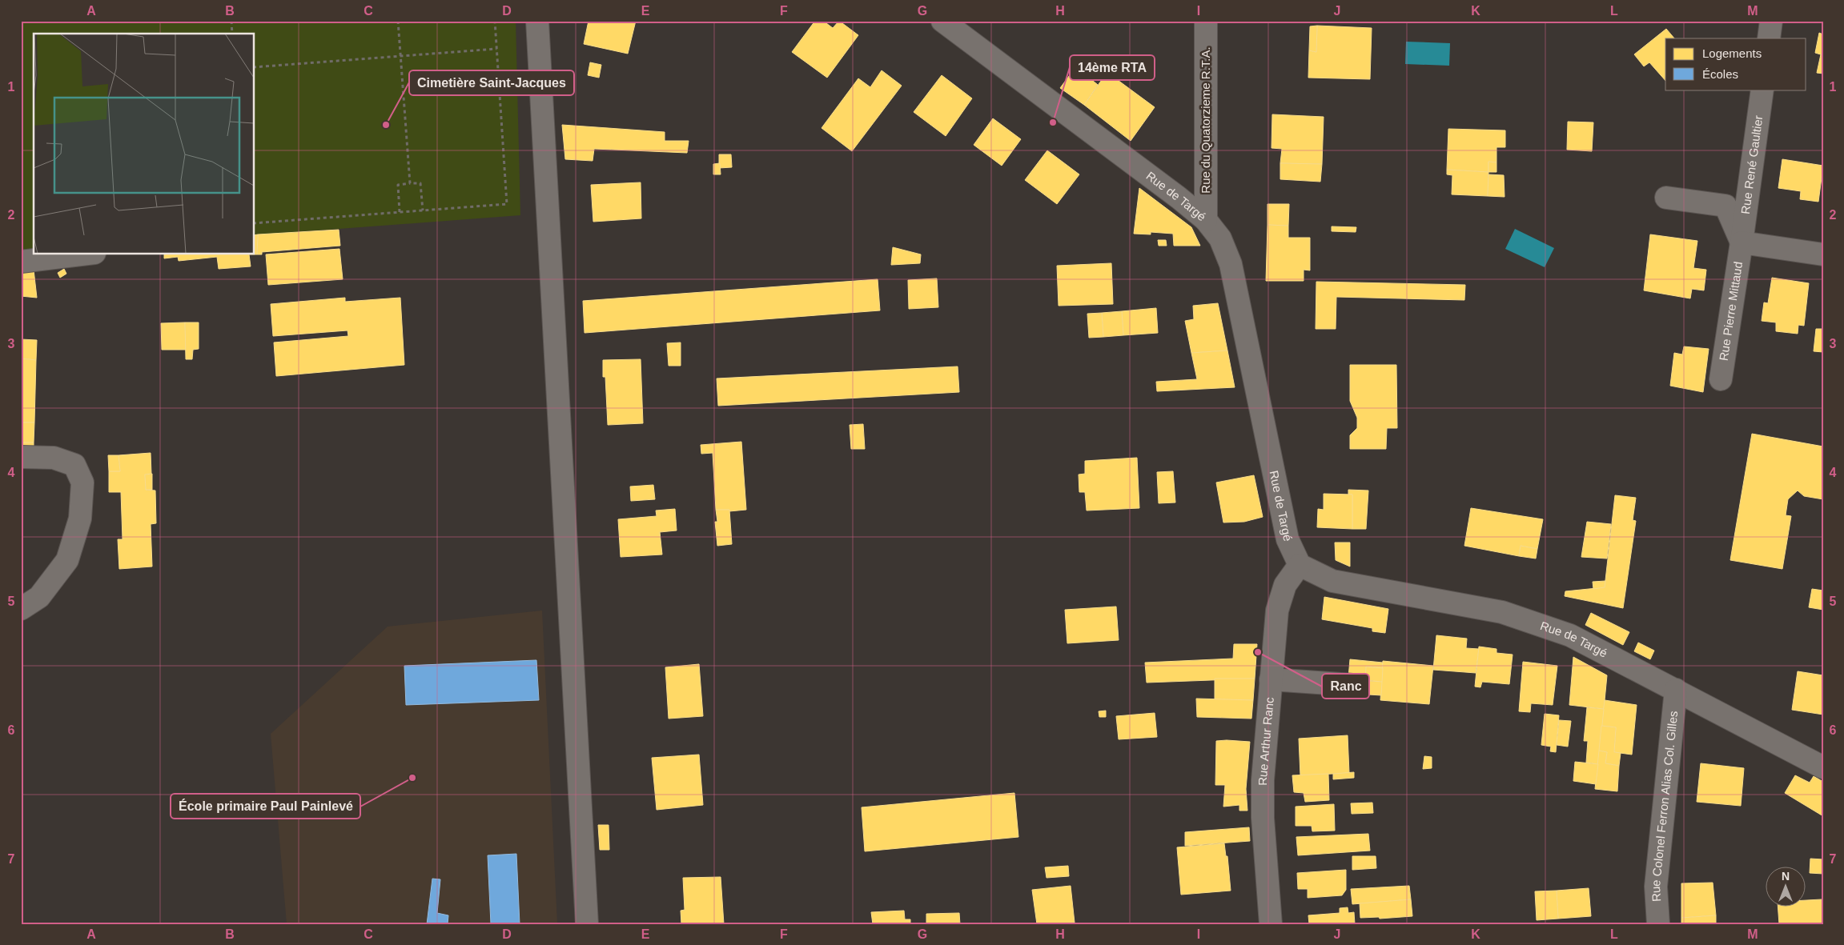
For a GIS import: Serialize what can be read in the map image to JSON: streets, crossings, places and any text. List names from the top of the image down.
{
  "streets": {
    "street": [
      "Rue du Quatorzieme R.T.A.",
      "Rue René Gaultier",
      "Rue de Targé",
      "Rue Pierre Mittaud",
      "Rue Arthur Ranc",
      "Rue Colonel Ferron Alias Col. Gilles"
    ]
  },
  "crossings": [
    ["Rue du Quatorzieme R.T.A.", "Rue de Targé"],
    ["Rue René Gaultier", "Rue Pierre Mittaud"],
    ["Rue de Targé", "Rue Arthur Ranc"],
    ["Rue de Targé", "Rue Colonel Ferron Alias Col. Gilles"]
  ],
  "places": [
    "14ème RTA",
    "Cimetière Saint-Jacques",
    "Ranc",
    "École primaire Paul Painlevé"
  ],
  "legend": ["Logements", "Écoles"],
  "north": "top",
  "grid": {
    "columns": [
      "A",
      "B",
      "C",
      "D",
      "E",
      "F",
      "G",
      "H",
      "I",
      "J",
      "K",
      "L",
      "M"
    ],
    "rows": [
      "1",
      "2",
      "3",
      "4",
      "5",
      "6",
      "7"
    ]
  }
}
